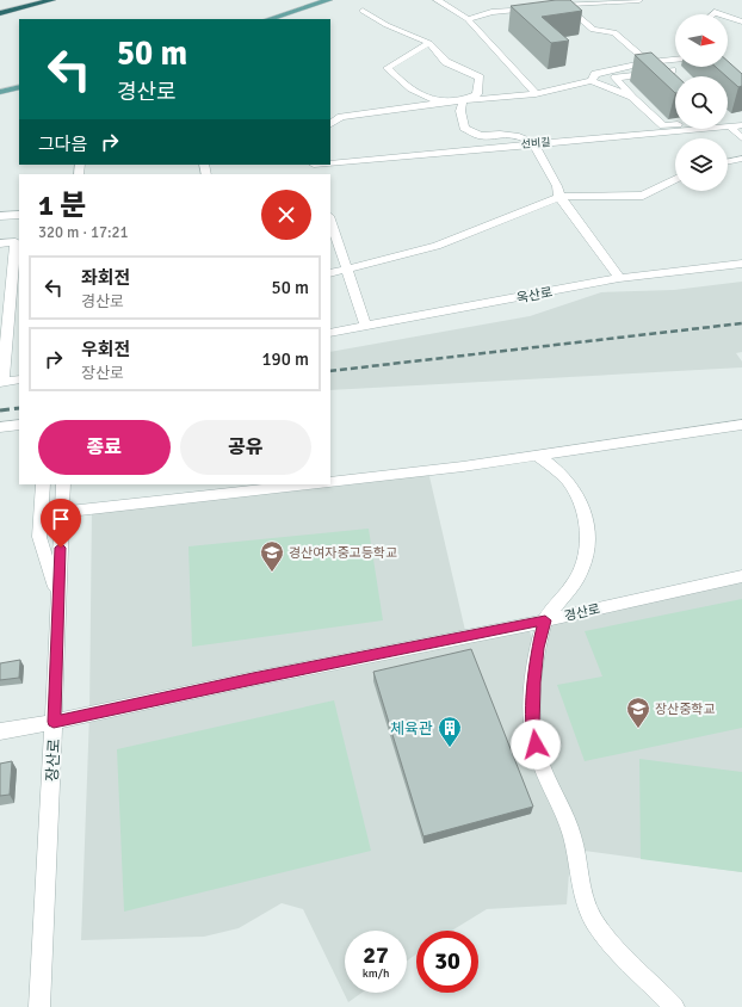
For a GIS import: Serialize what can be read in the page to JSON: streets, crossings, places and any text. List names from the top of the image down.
{
  "streets": {
    "street": [
      "선비길",
      "옥산로",
      "경산로",
      "장산로"
    ]
  },
  "crossings": [
    ["경산로", "장산로"]
  ],
  "places": {
    "school or university": ["경산여자중고등학교", "장산중학교"],
    "building": ["체육관"]
  },
  "north": "right",
  "page": {
    "turn": ["50 m", "경산로"],
    "then": "그다음",
    "heading": ["1 분", "320 m · 17:21"],
    "list": [
      {
        "name": "좌회전",
        "note": "경산로",
        "value": "50 m"
      },
      {
        "name": "우회전",
        "note": "장산로",
        "value": "190 m"
      }
    ],
    "buttons": ["종료", "공유"],
    "speed": "27 km/h",
    "limit": "30"
  }
}
